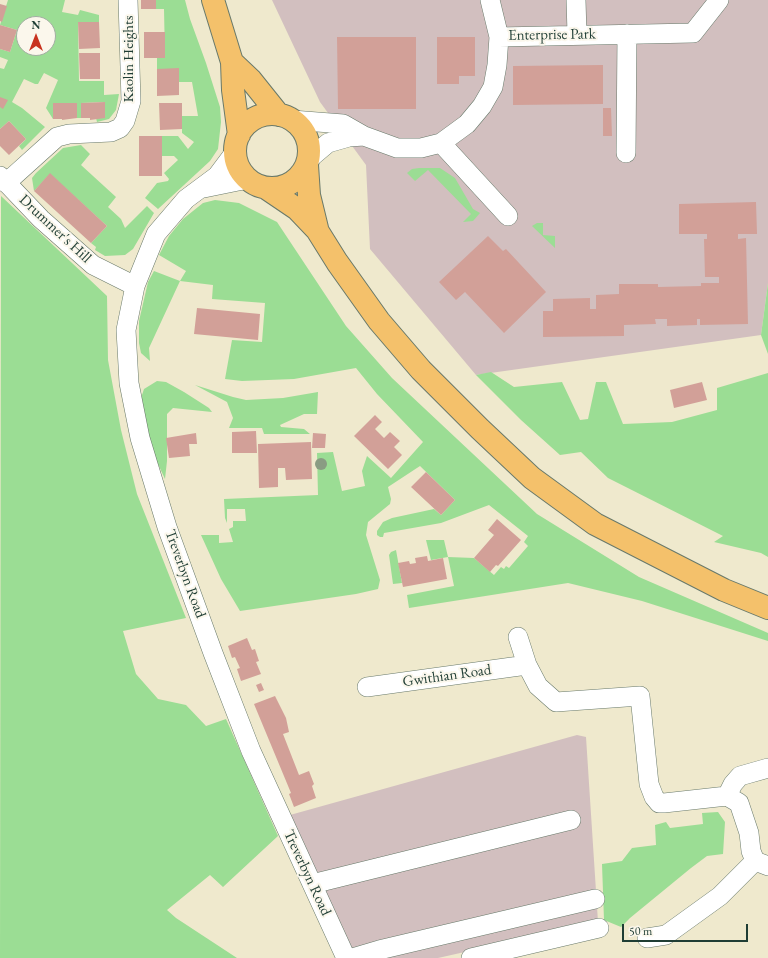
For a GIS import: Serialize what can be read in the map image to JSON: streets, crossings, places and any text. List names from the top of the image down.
{
  "streets": {
    "street": [
      "Enterprise Park",
      "Kaolin Heights",
      "Drummer's Hill",
      "Treverbyn Road",
      "Gwithian Road"
    ]
  },
  "crossings": [
    ["Enterprise Park", "Treverbyn Road"],
    ["Kaolin Heights", "Drummer's Hill"],
    ["Drummer's Hill", "Treverbyn Road"]
  ],
  "scale_bar": "50 m",
  "north": "top"
}
